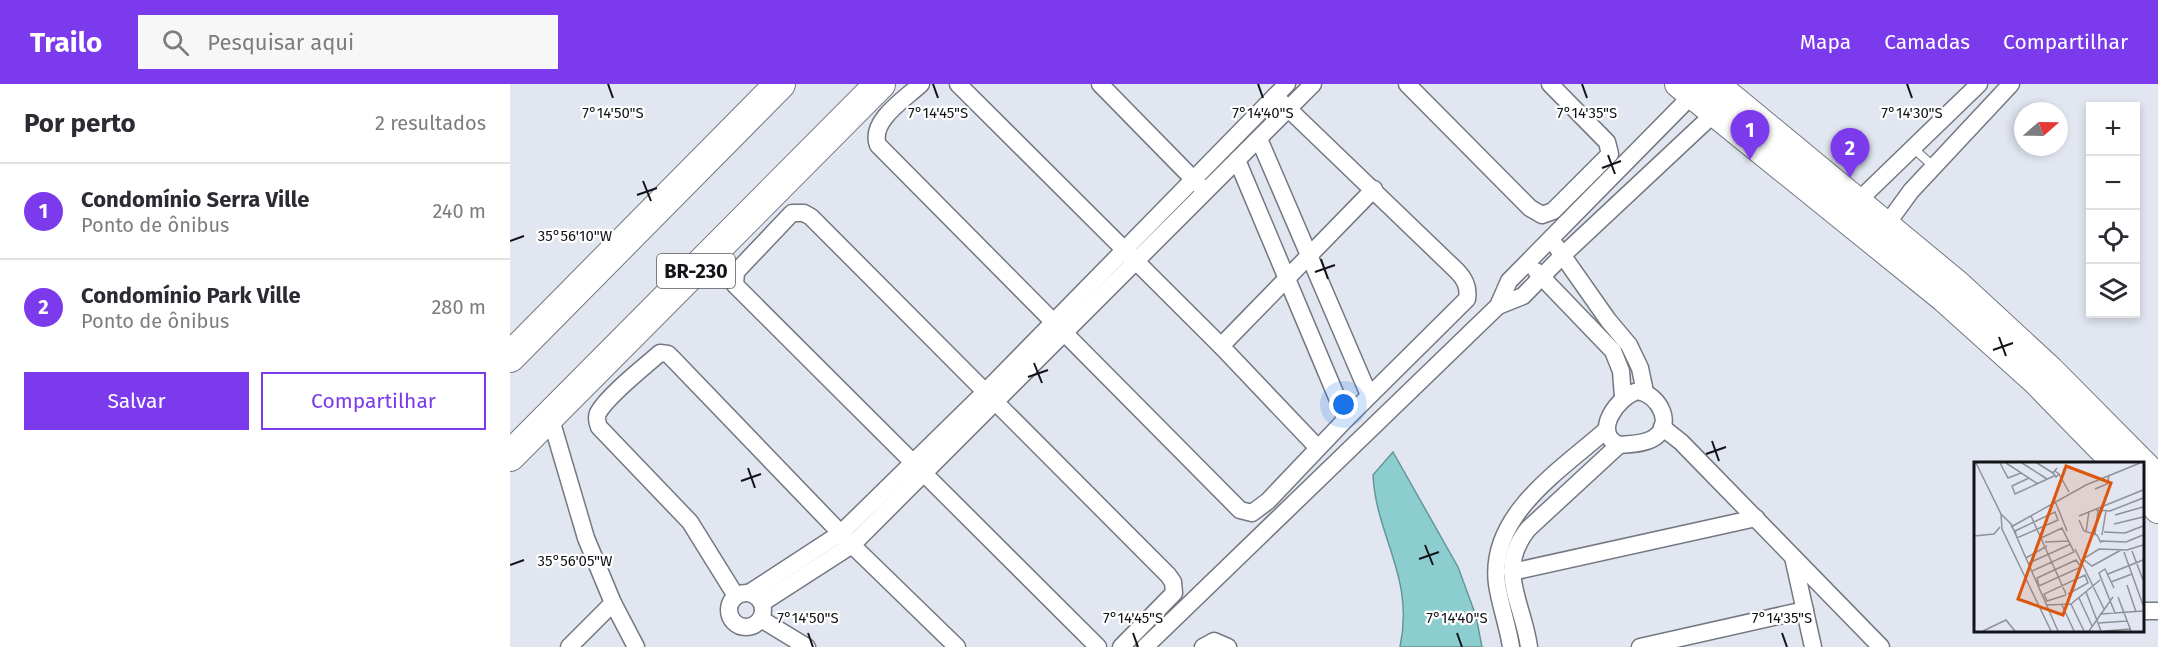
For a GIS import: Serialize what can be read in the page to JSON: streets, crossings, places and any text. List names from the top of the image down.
{
  "streets": {
    "highway": ["BR-230"]
  },
  "north": "right",
  "page": {
    "header": "Trailo",
    "search": "Pesquisar aqui",
    "nav": ["Mapa", "Camadas", "Compartilhar"],
    "heading": ["Por perto", "2 resultados"],
    "map_buttons": ["+", "−"],
    "pins": ["1", "2"],
    "list": [
      {
        "mark": "1",
        "name": "Condomínio Serra Ville",
        "note": "Ponto de ônibus",
        "value": "240 m"
      },
      {
        "mark": "2",
        "name": "Condomínio Park Ville",
        "note": "Ponto de ônibus",
        "value": "280 m"
      }
    ],
    "buttons": ["Salvar", "Compartilhar"]
  },
  "coordinates": [
    "7°14'50\"S",
    "7°14'45\"S",
    "7°14'40\"S",
    "7°14'35\"S",
    "7°14'30\"S",
    "35°56'10\"W",
    "35°56'05\"W"
  ]
}
